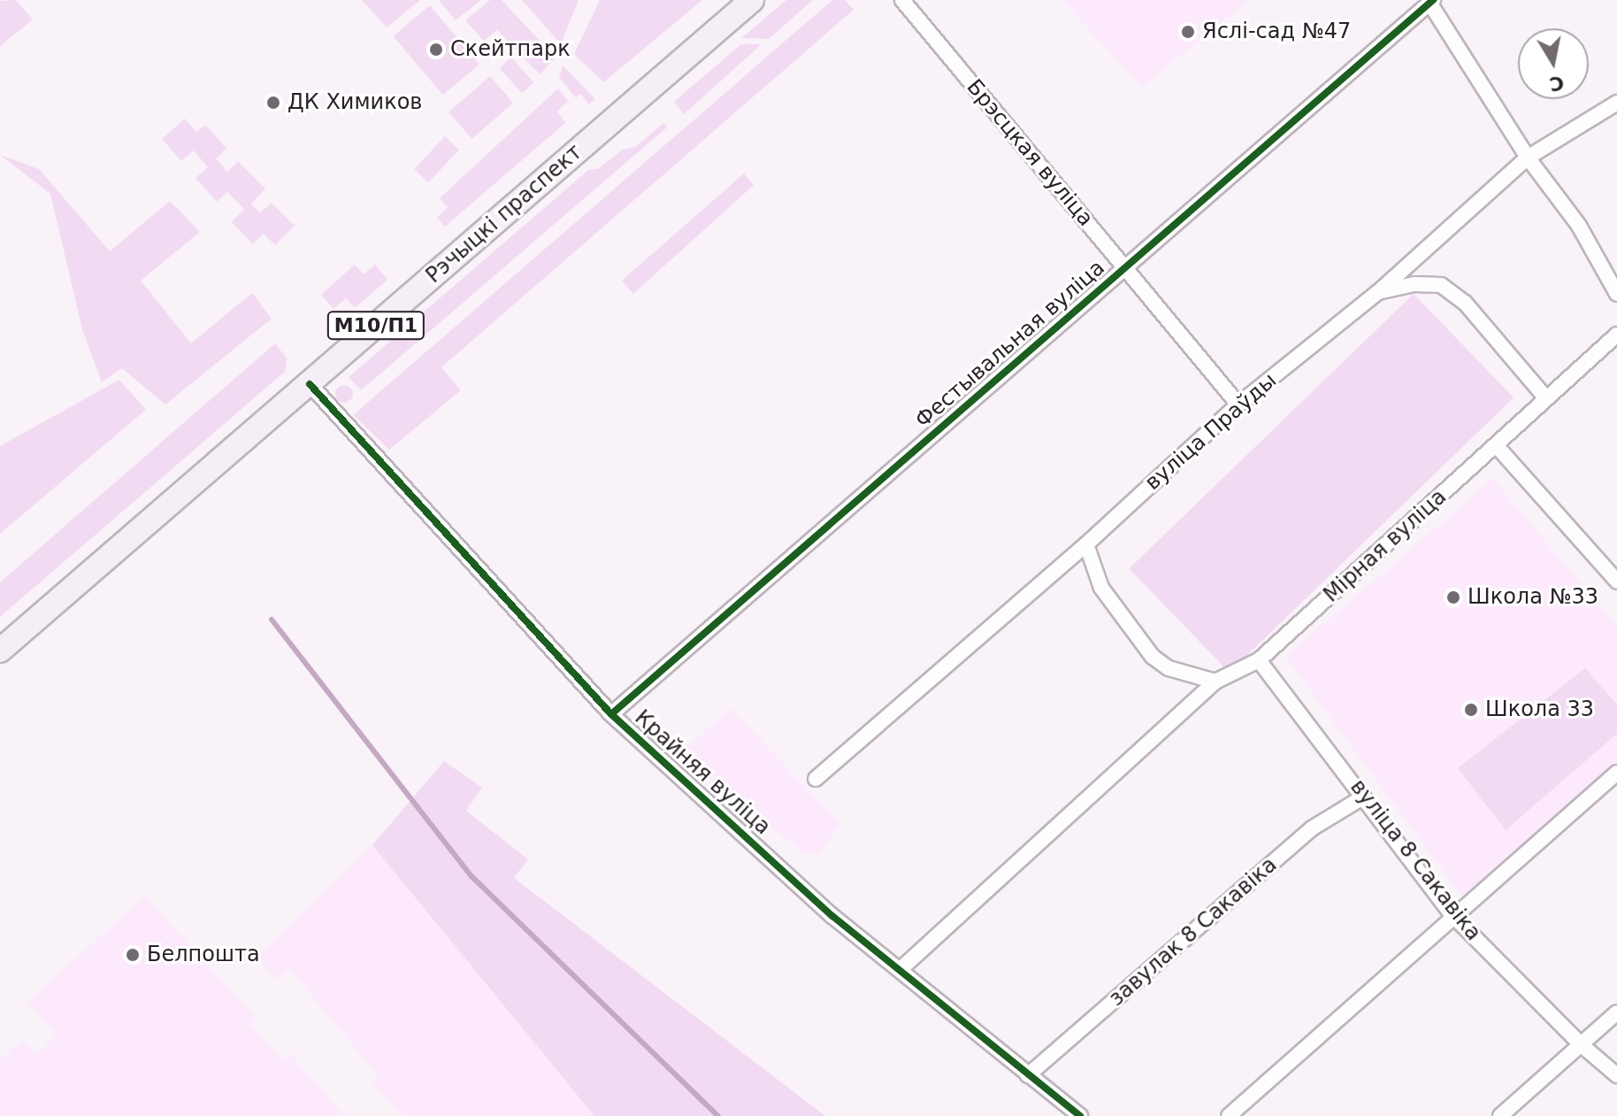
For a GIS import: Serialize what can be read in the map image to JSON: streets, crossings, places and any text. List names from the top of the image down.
{
  "streets": {
    "main road": ["Рэчыцкі праспект", "М10/П1"],
    "street": [
      "Брэсцкая вуліца",
      "Фестывальная вуліца",
      "вуліца Праўды",
      "Мірная вуліца",
      "Крайняя вуліца",
      "вуліца 8 Сакавіка",
      "завулак 8 Сакавіка"
    ]
  },
  "crossings": [
    ["Брэсцкая вуліца", "Фестывальная вуліца"],
    ["Брэсцкая вуліца", "вуліца Праўды"],
    ["Рэчыцкі праспект", "Крайняя вуліца"],
    ["Фестывальная вуліца", "Крайняя вуліца"],
    ["Мірная вуліца", "Крайняя вуліца"],
    ["Мірная вуліца", "вуліца 8 Сакавіка"],
    ["Крайняя вуліца", "завулак 8 Сакавіка"],
    ["вуліца 8 Сакавіка", "завулак 8 Сакавіка"]
  ],
  "places": [
    "Яслі-сад №47",
    "Скейтпарк",
    "ДК Химиков",
    "Школа №33",
    "Школа 33",
    "Белпошта"
  ],
  "north": "bottom"
}
